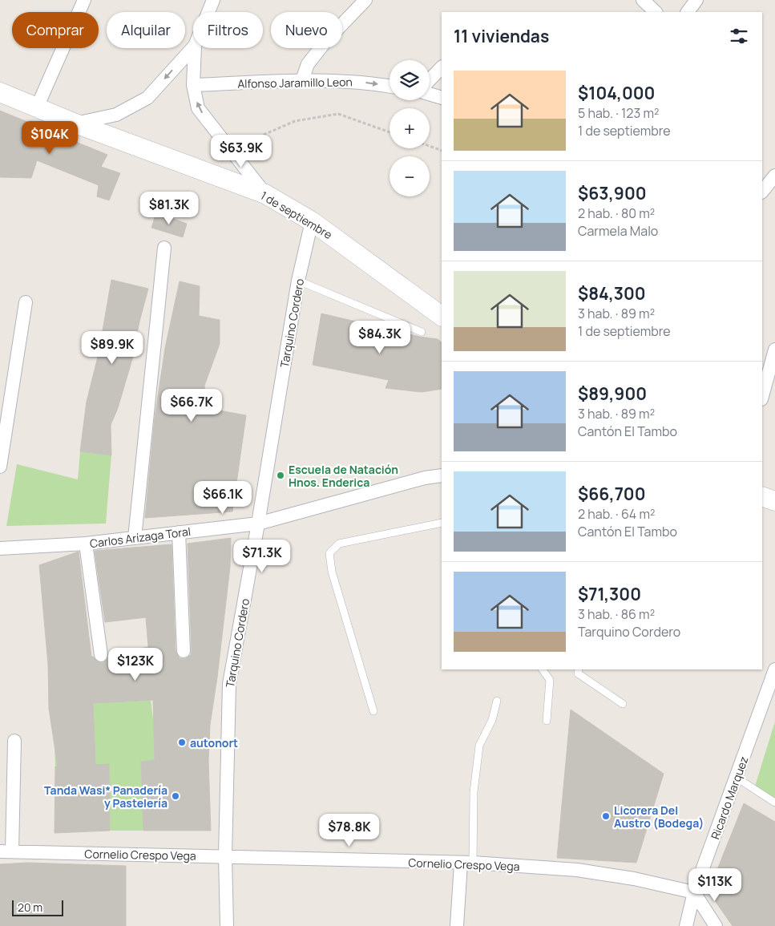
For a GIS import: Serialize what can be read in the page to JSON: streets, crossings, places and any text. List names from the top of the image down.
{
  "streets": {
    "street": [
      "Alfonso Jaramillo Leon",
      "1 de septiembre",
      "Tarquino Cordero",
      "Carlos Arízaga Toral",
      "Ricardo Marquez",
      "Cornelio Crespo Vega"
    ]
  },
  "crossings": [
    ["1 de septiembre", "Tarquino Cordero"],
    ["Tarquino Cordero", "Carlos Arízaga Toral"],
    ["Tarquino Cordero", "Cornelio Crespo Vega"],
    ["Ricardo Marquez", "Cornelio Crespo Vega"]
  ],
  "one_way": ["Alfonso Jaramillo Leon"],
  "places": [
    "Escuela de Natación Hnos. Enderica",
    "autonort",
    "Tanda Wasi* Panadería y Pastelería",
    "Licorera Del Austro (Bodega)"
  ],
  "scale_bar": "20 m",
  "page": {
    "chip": [
      "Comprar",
      "Alquilar",
      "Filtros",
      "Nuevo"
    ],
    "heading": "11 viviendas",
    "map_buttons": ["+", "−"],
    "list": [
      {
        "name": "$104,000",
        "note": "5 hab. · 123 m² · 1 de septiembre"
      },
      {
        "name": "$63,900",
        "note": "2 hab. · 80 m² · Carmela Malo"
      },
      {
        "name": "$84,300",
        "note": "3 hab. · 89 m² · 1 de septiembre"
      },
      {
        "name": "$89,900",
        "note": "3 hab. · 89 m² · Cantón El Tambo"
      },
      {
        "name": "$66,700",
        "note": "2 hab. · 64 m² · Cantón El Tambo"
      },
      {
        "name": "$71,300",
        "note": "3 hab. · 86 m² · Tarquino Cordero"
      }
    ],
    "price": [
      "$104K",
      "$63.9K",
      "$81.3K",
      "$84.3K",
      "$89.9K",
      "$66.7K",
      "$66.1K",
      "$71.3K",
      "$123K",
      "$78.8K",
      "$113K"
    ],
    "scale": "20 m"
  }
}
